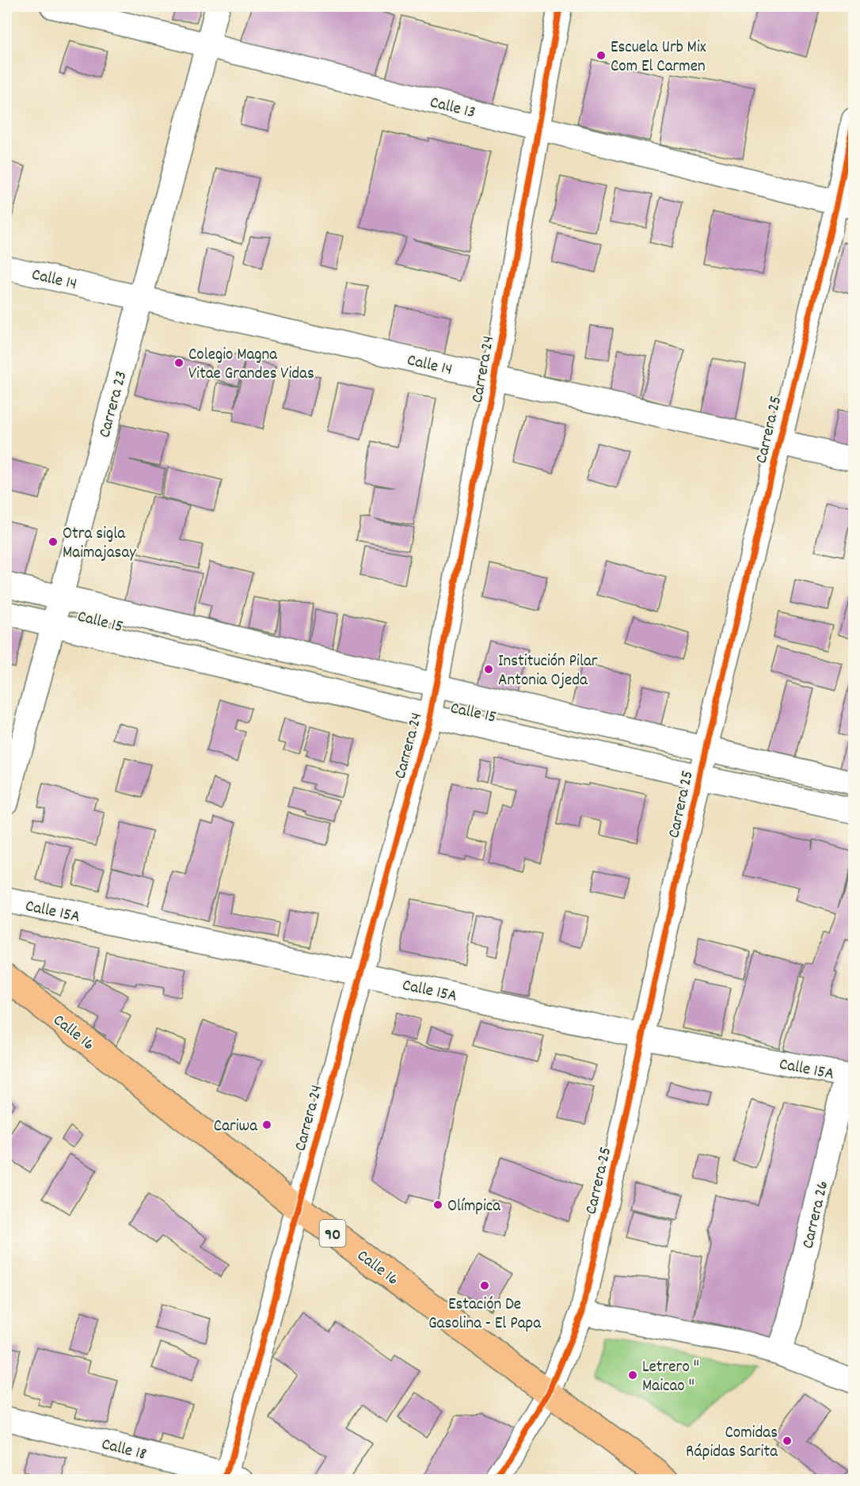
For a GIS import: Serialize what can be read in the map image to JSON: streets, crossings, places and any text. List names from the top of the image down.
{
  "streets": {
    "highway": ["Calle 16", "90"],
    "street": [
      "Calle 13",
      "Calle 14",
      "Carrera 24",
      "Carrera 23",
      "Carrera 25",
      "Calle 15",
      "Calle 15A",
      "Carrera 26",
      "Calle 18"
    ]
  },
  "crossings": [
    ["Calle 13", "Carrera 24"],
    ["Calle 13", "Carrera 23"],
    ["Calle 13", "Carrera 25"],
    ["Calle 14", "Carrera 24"],
    ["Calle 14", "Carrera 23"],
    ["Calle 14", "Carrera 25"],
    ["Carrera 24", "Calle 15"],
    ["Carrera 24", "Calle 15A"],
    ["Carrera 24", "Calle 16"],
    ["Carrera 24", "Calle 18"],
    ["Carrera 23", "Calle 15"],
    ["Carrera 25", "Calle 15"],
    ["Carrera 25", "Calle 15A"],
    ["Carrera 25", "Calle 16"],
    ["Calle 15A", "Carrera 26"]
  ],
  "places": [
    "Escuela Urb Mix Com El Carmen",
    "Colegio Magna Vitae Grandes Vidas",
    "Otra sigla Maimajasay",
    "Institución Pilar Antonia Ojeda",
    "Cariwa",
    "Olímpica",
    "Estación De Gasolina - El Papa",
    "Letrero \" Maicao \"",
    "Comidas Rápidas Sarita"
  ]
}
